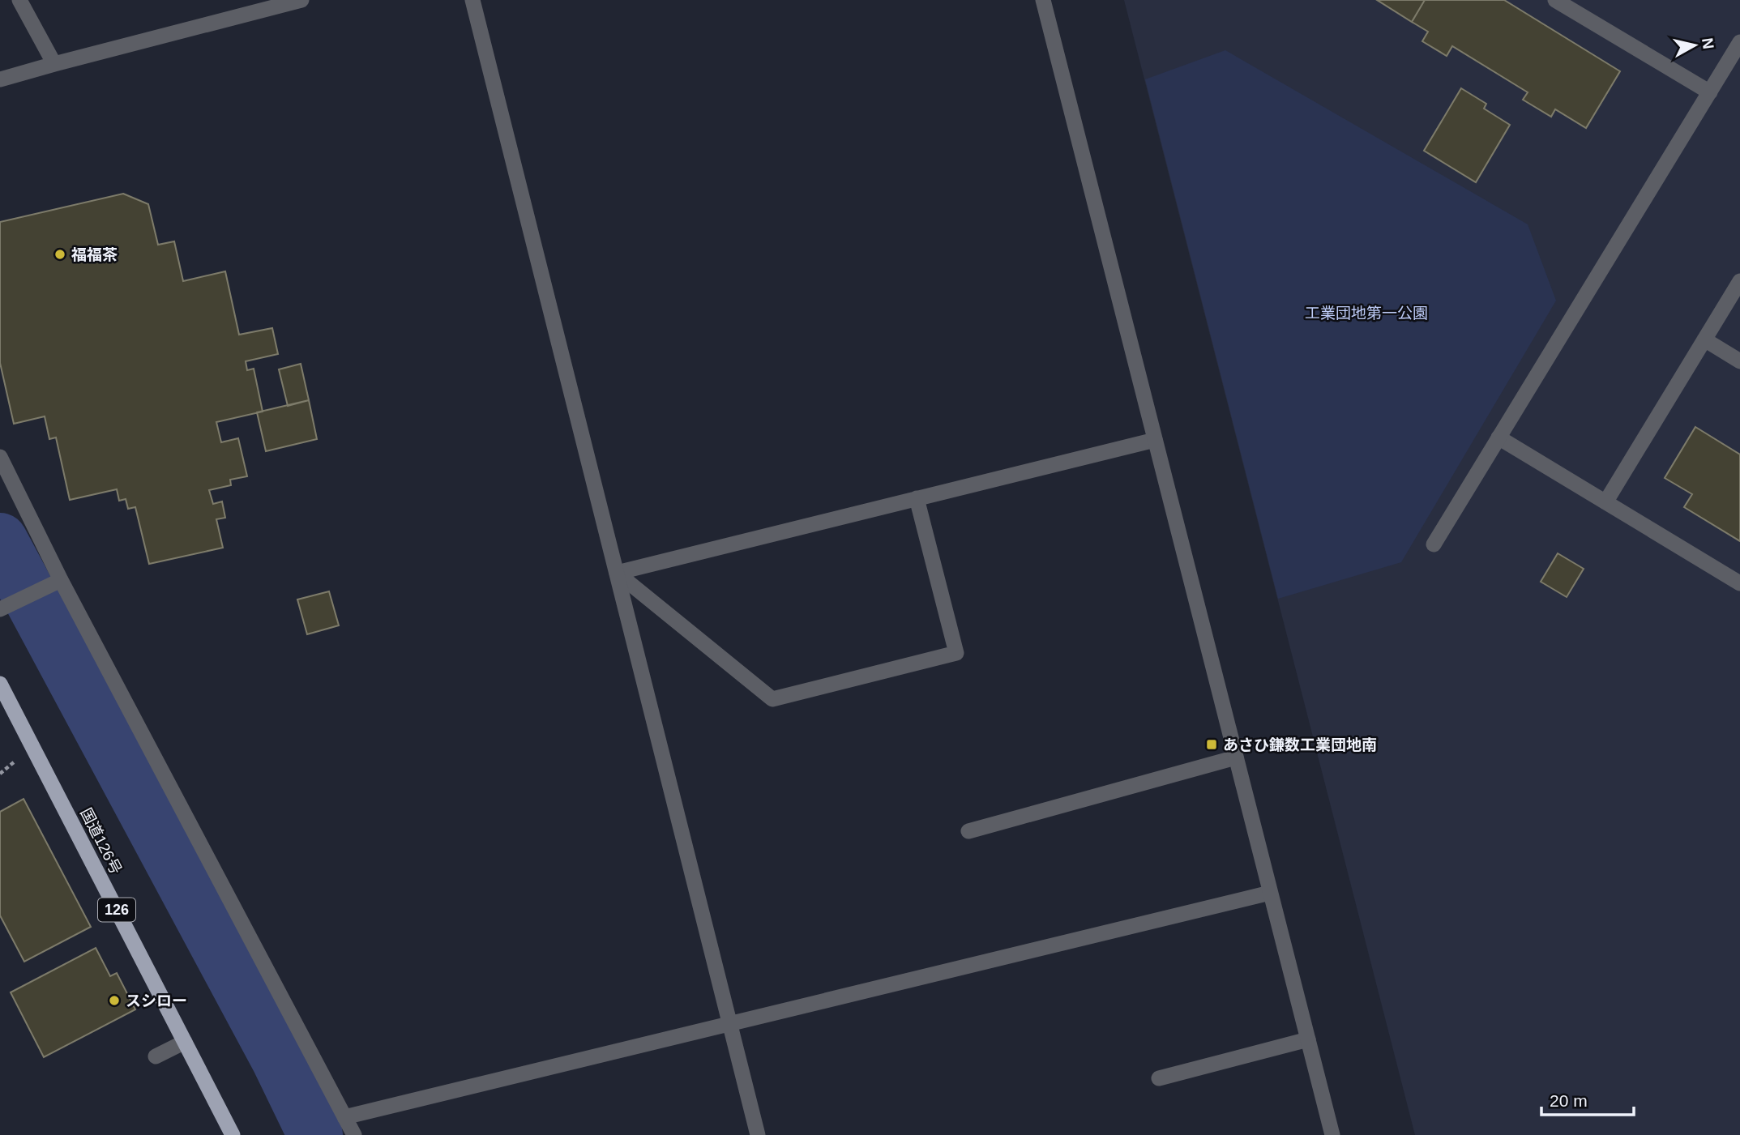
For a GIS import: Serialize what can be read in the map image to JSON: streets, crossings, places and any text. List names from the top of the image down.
{
  "streets": {
    "highway": ["国道126号", "126"]
  },
  "parks": ["工業団地第一公園"],
  "places": {
    "other": ["福福茶", "スシロー"],
    "transit": ["あさひ鎌数工業団地南"]
  },
  "scale_bar": "20 m",
  "north": "right"
}
